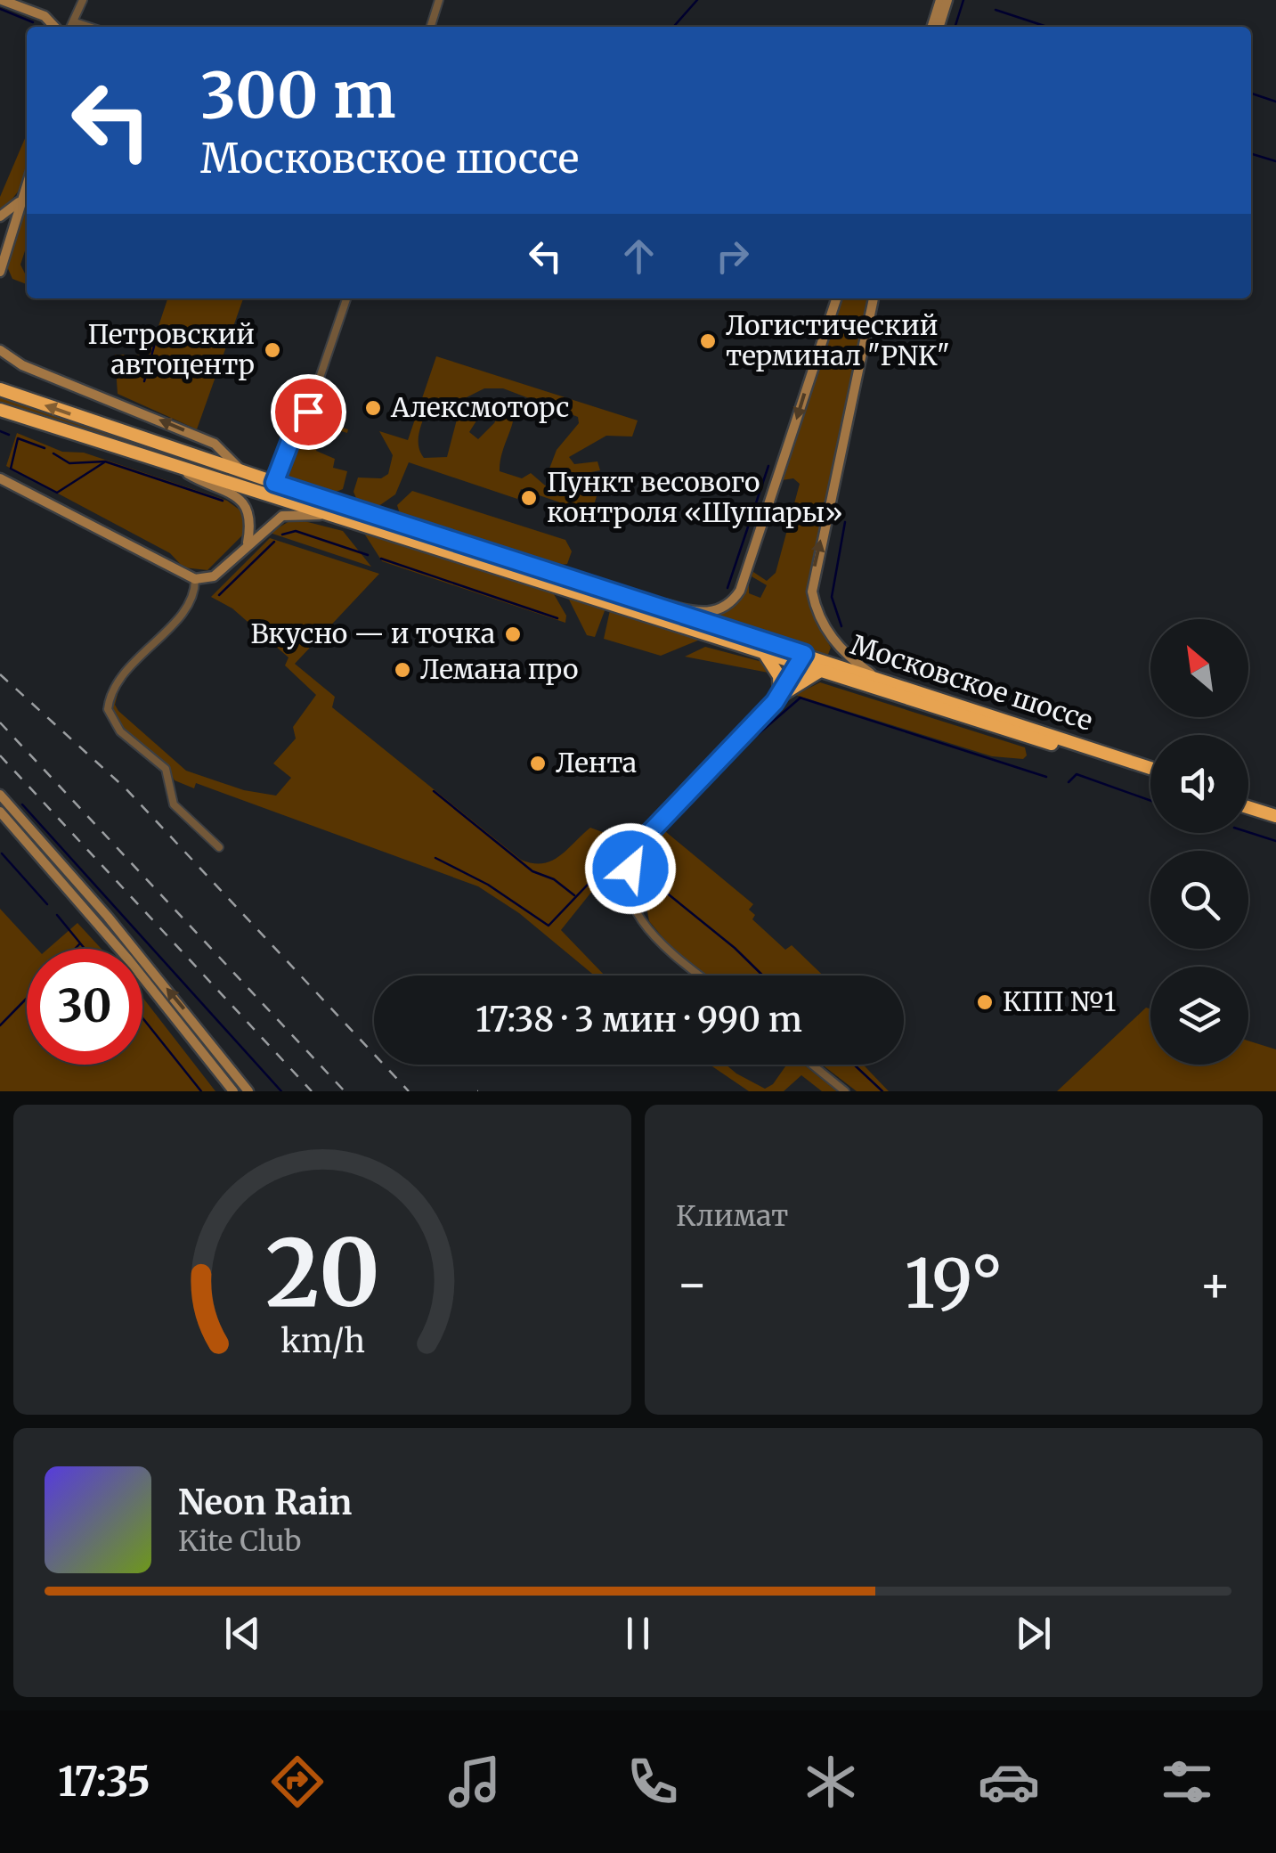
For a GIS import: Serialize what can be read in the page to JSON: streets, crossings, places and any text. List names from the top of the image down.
{
  "streets": {
    "highway": ["Московское шоссе"]
  },
  "places": [
    "Логистический терминал \"PNK\"",
    "Петровский автоцентр",
    "Алексмоторс",
    "Пункт весового контроля «Шушары»",
    "Вкусно — и точка",
    "Лемана про",
    "Лента",
    "КПП №1"
  ],
  "north": "top left",
  "page": {
    "turn": ["300 m", "Московское шоссе"],
    "limit": "30",
    "trip": "17:38 · 3 мин · 990 m",
    "tile": "Климат",
    "heat": ["−", "19°", "+"],
    "song": ["Neon Rain", "Kite Club"],
    "tabs": "17:35",
    "gauge": ["20", "km/h"]
  }
}
